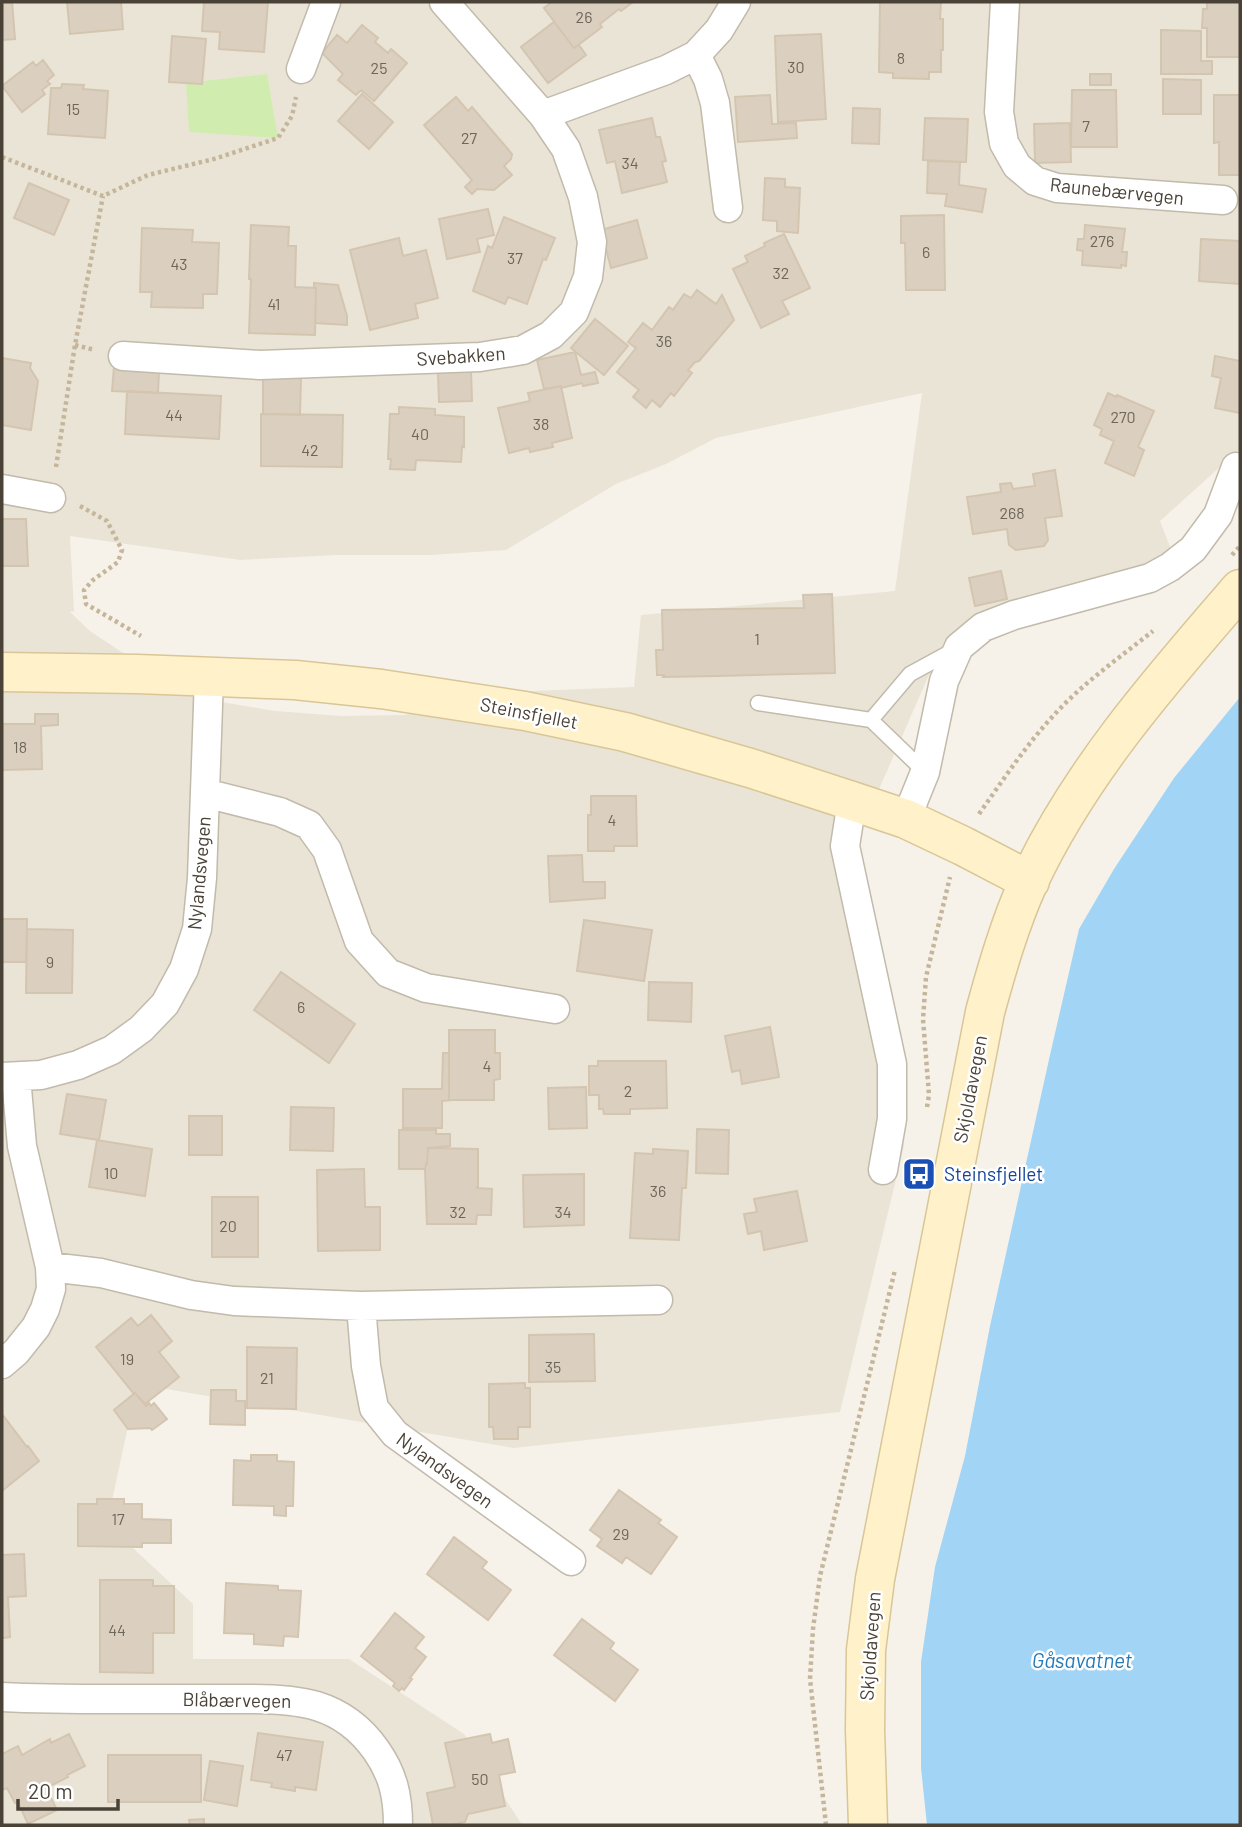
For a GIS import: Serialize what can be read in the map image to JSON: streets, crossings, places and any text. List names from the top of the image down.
{
  "streets": {
    "main road": ["Steinsfjellet", "Skjoldavegen"],
    "street": [
      "Raunebærvegen",
      "Svebakken",
      "Nylandsvegen",
      "Blåbærvegen"
    ]
  },
  "crossings": [
    ["Steinsfjellet", "Nylandsvegen"],
    ["Steinsfjellet", "Skjoldavegen"]
  ],
  "water": ["Gåsavatnet"],
  "places": {
    "bus stop": ["Steinsfjellet"]
  },
  "house_numbers": [
    "26",
    "8",
    "30",
    "25",
    "15",
    "7",
    "27",
    "34",
    "276",
    "6",
    "37",
    "43",
    "32",
    "41",
    "36",
    "44",
    "270",
    "38",
    "40",
    "42",
    "268",
    "1",
    "18",
    "4",
    "9",
    "6",
    "4",
    "2",
    "10",
    "36",
    "32",
    "34",
    "20",
    "19",
    "35",
    "21",
    "17",
    "29",
    "44",
    "47",
    "50"
  ],
  "scale_bar": "20 m"
}
